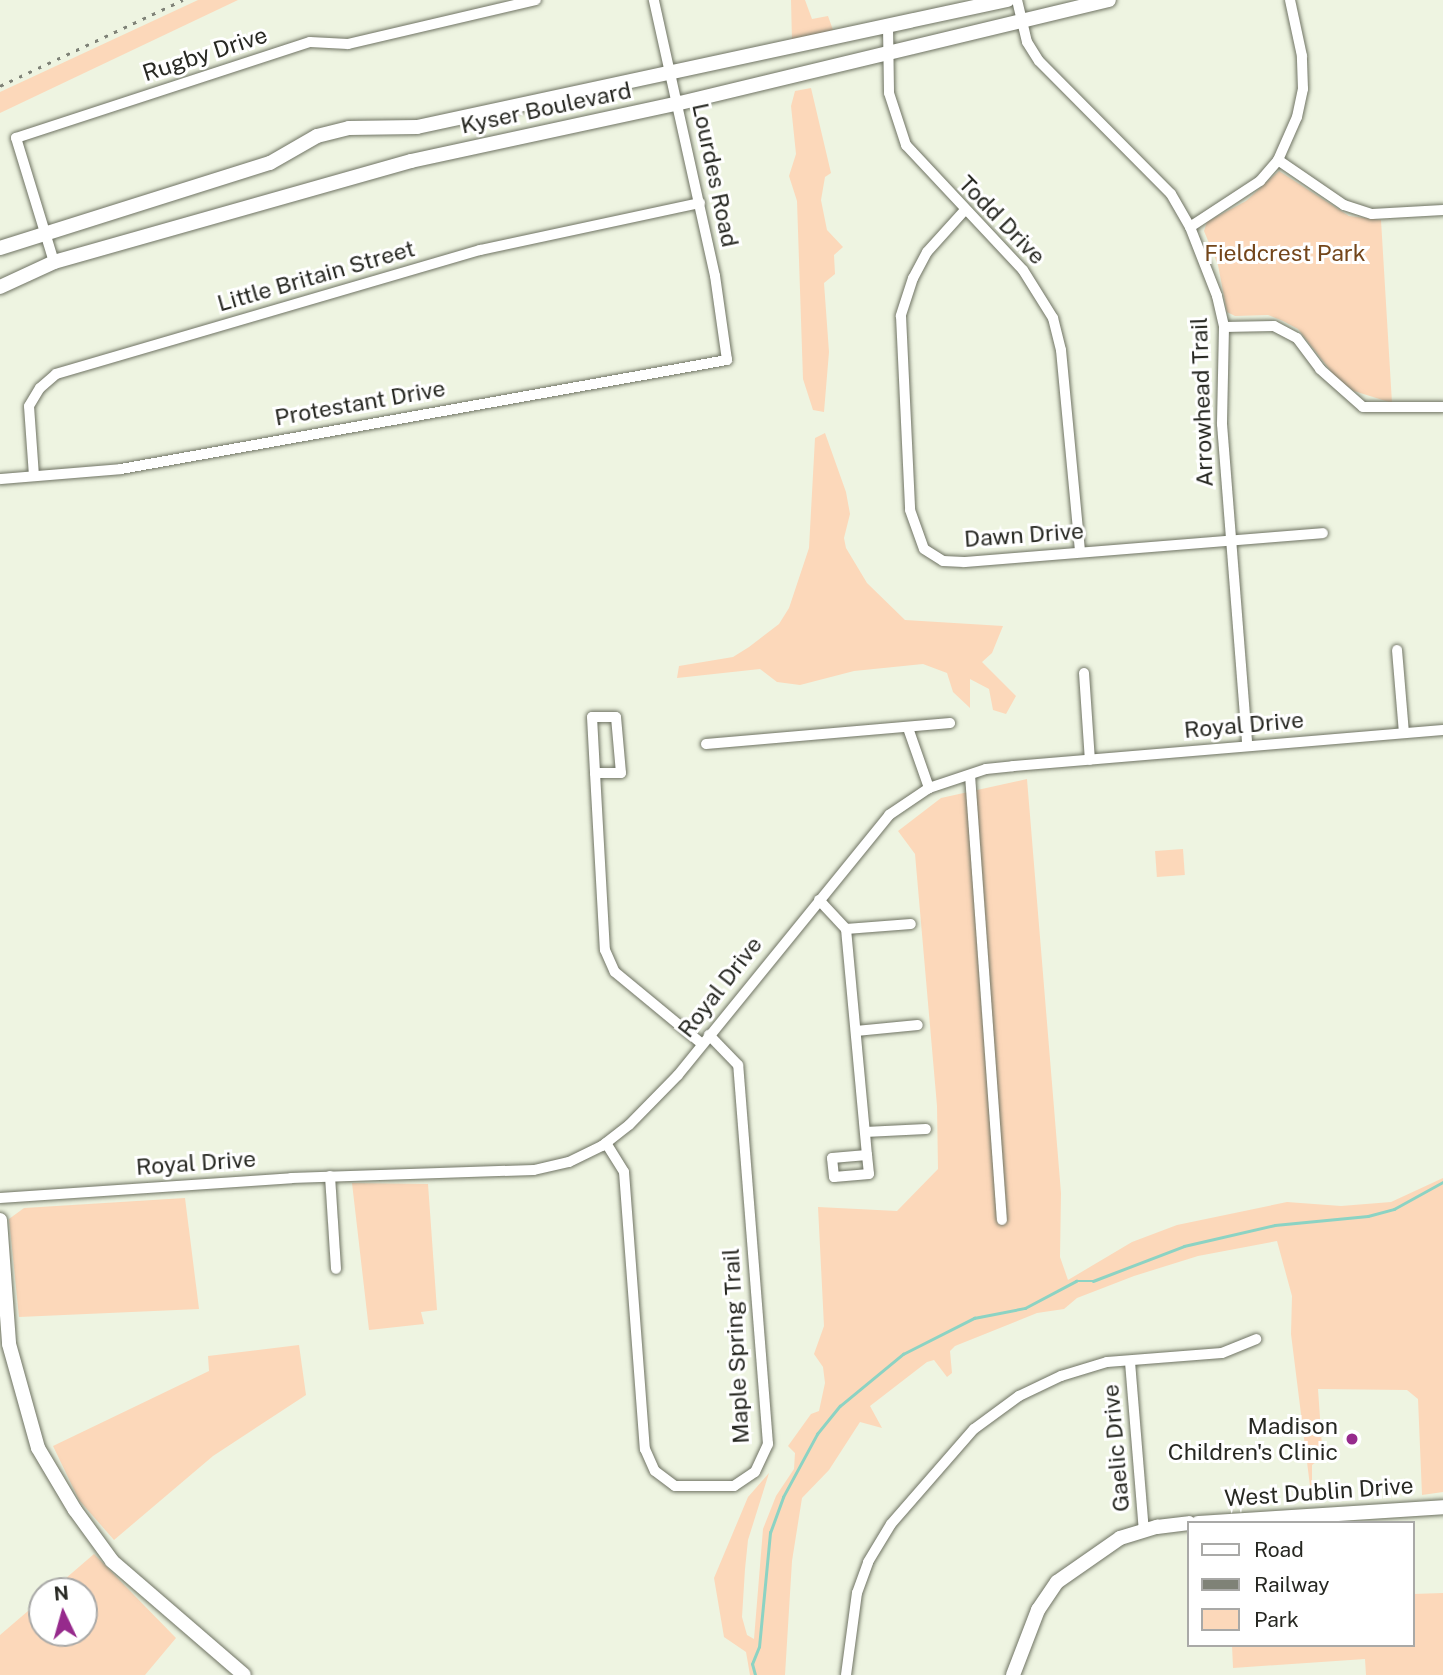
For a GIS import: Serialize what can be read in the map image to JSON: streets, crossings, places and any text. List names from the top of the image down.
{
  "streets": {
    "street": [
      "Rugby Drive",
      "Kyser Boulevard",
      "Lourdes Road",
      "Todd Drive",
      "Little Britain Street",
      "Arrowhead Trail",
      "Protestant Drive",
      "Dawn Drive",
      "Royal Drive",
      "Maple Spring Trail",
      "Gaelic Drive",
      "West Dublin Drive"
    ]
  },
  "crossings": [
    ["Rugby Drive", "Kyser Boulevard"],
    ["Kyser Boulevard", "Lourdes Road"],
    ["Kyser Boulevard", "Todd Drive"],
    ["Kyser Boulevard", "Arrowhead Trail"],
    ["Lourdes Road", "Little Britain Street"],
    ["Lourdes Road", "Protestant Drive"],
    ["Todd Drive", "Dawn Drive"],
    ["Little Britain Street", "Protestant Drive"],
    ["Arrowhead Trail", "Dawn Drive"],
    ["Arrowhead Trail", "Royal Drive"],
    ["Royal Drive", "Maple Spring Trail"]
  ],
  "parks": ["Fieldcrest Park"],
  "places": ["Madison Children's Clinic"],
  "legend": ["Road", "Railway", "Park"],
  "north": "top"
}
